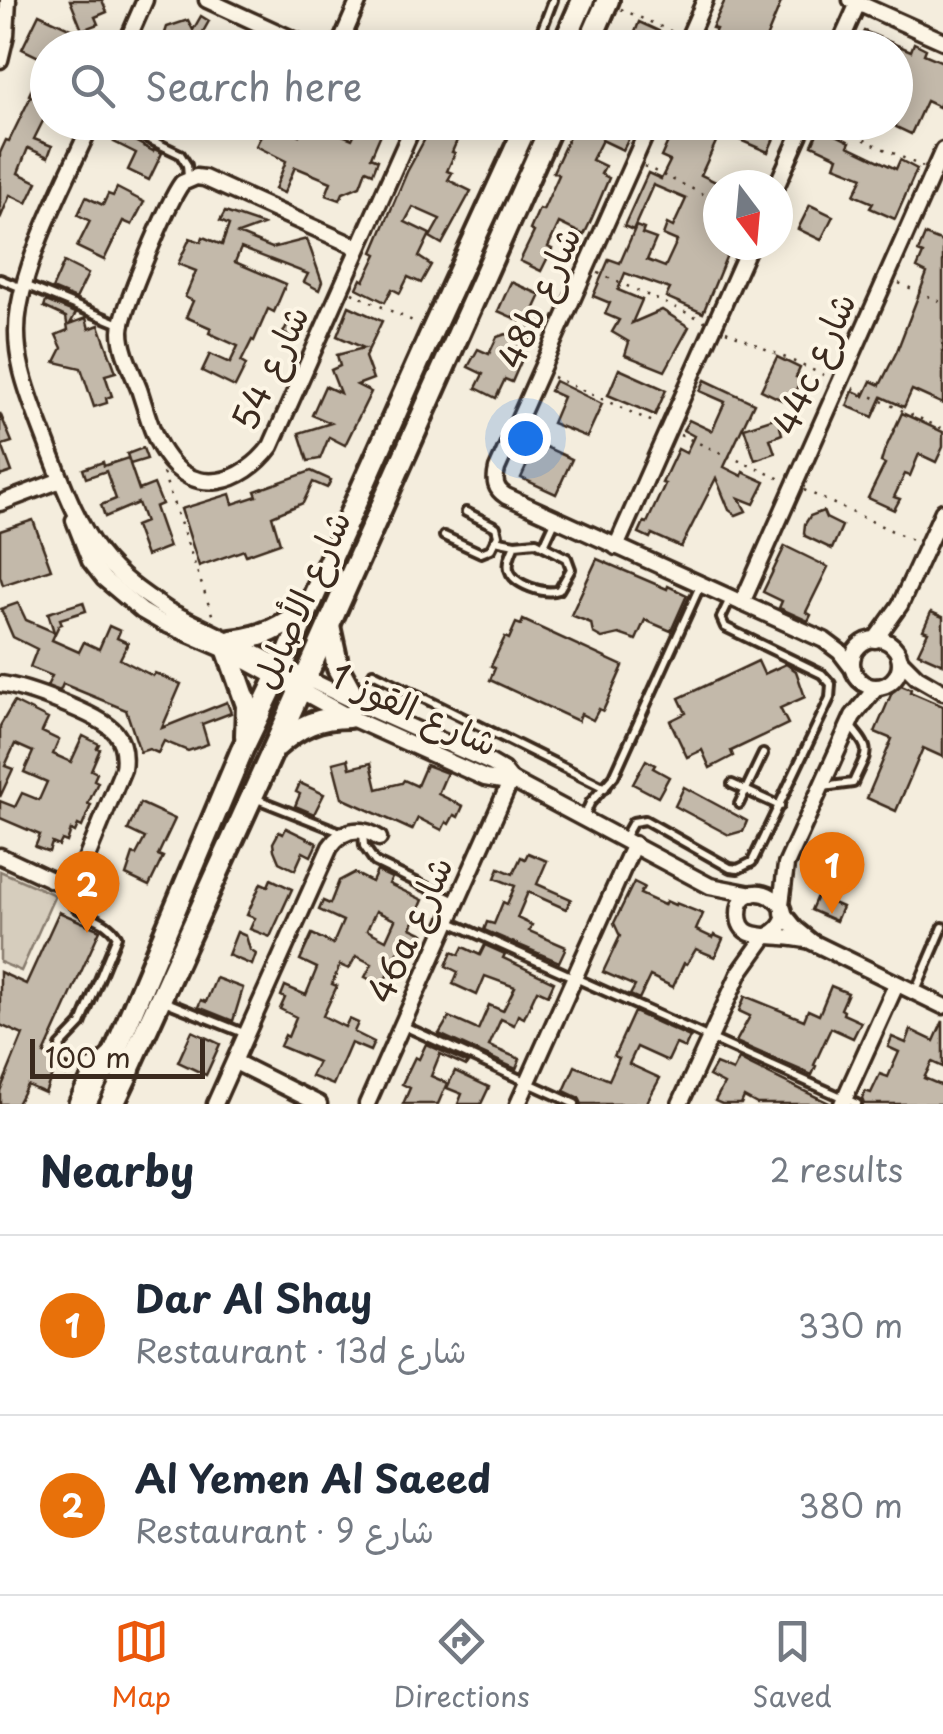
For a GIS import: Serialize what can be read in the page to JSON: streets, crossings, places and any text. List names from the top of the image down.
{
  "streets": {
    "main road": ["شارع الأصايل"],
    "street": [
      "48b شارع",
      "44c شارع",
      "شارع 54",
      "شارع القوز 1",
      "46a شارع"
    ]
  },
  "crossings": [
    ["شارع الأصايل", "شارع القوز 1"],
    ["شارع القوز 1", "46a شارع"]
  ],
  "scale_bar": "100 m",
  "north": "bottom",
  "page": {
    "search": "Search here",
    "pins": ["1", "2"],
    "scale": "100 m",
    "heading": ["Nearby", "2 results"],
    "list": [
      {
        "mark": "1",
        "name": "Dar Al Shay",
        "note": "Restaurant · 13d شارع",
        "value": "330 m"
      },
      {
        "mark": "2",
        "name": "Al Yemen Al Saeed",
        "note": "Restaurant · شارع 9",
        "value": "380 m"
      }
    ],
    "nav": ["Map", "Directions", "Saved"]
  }
}
